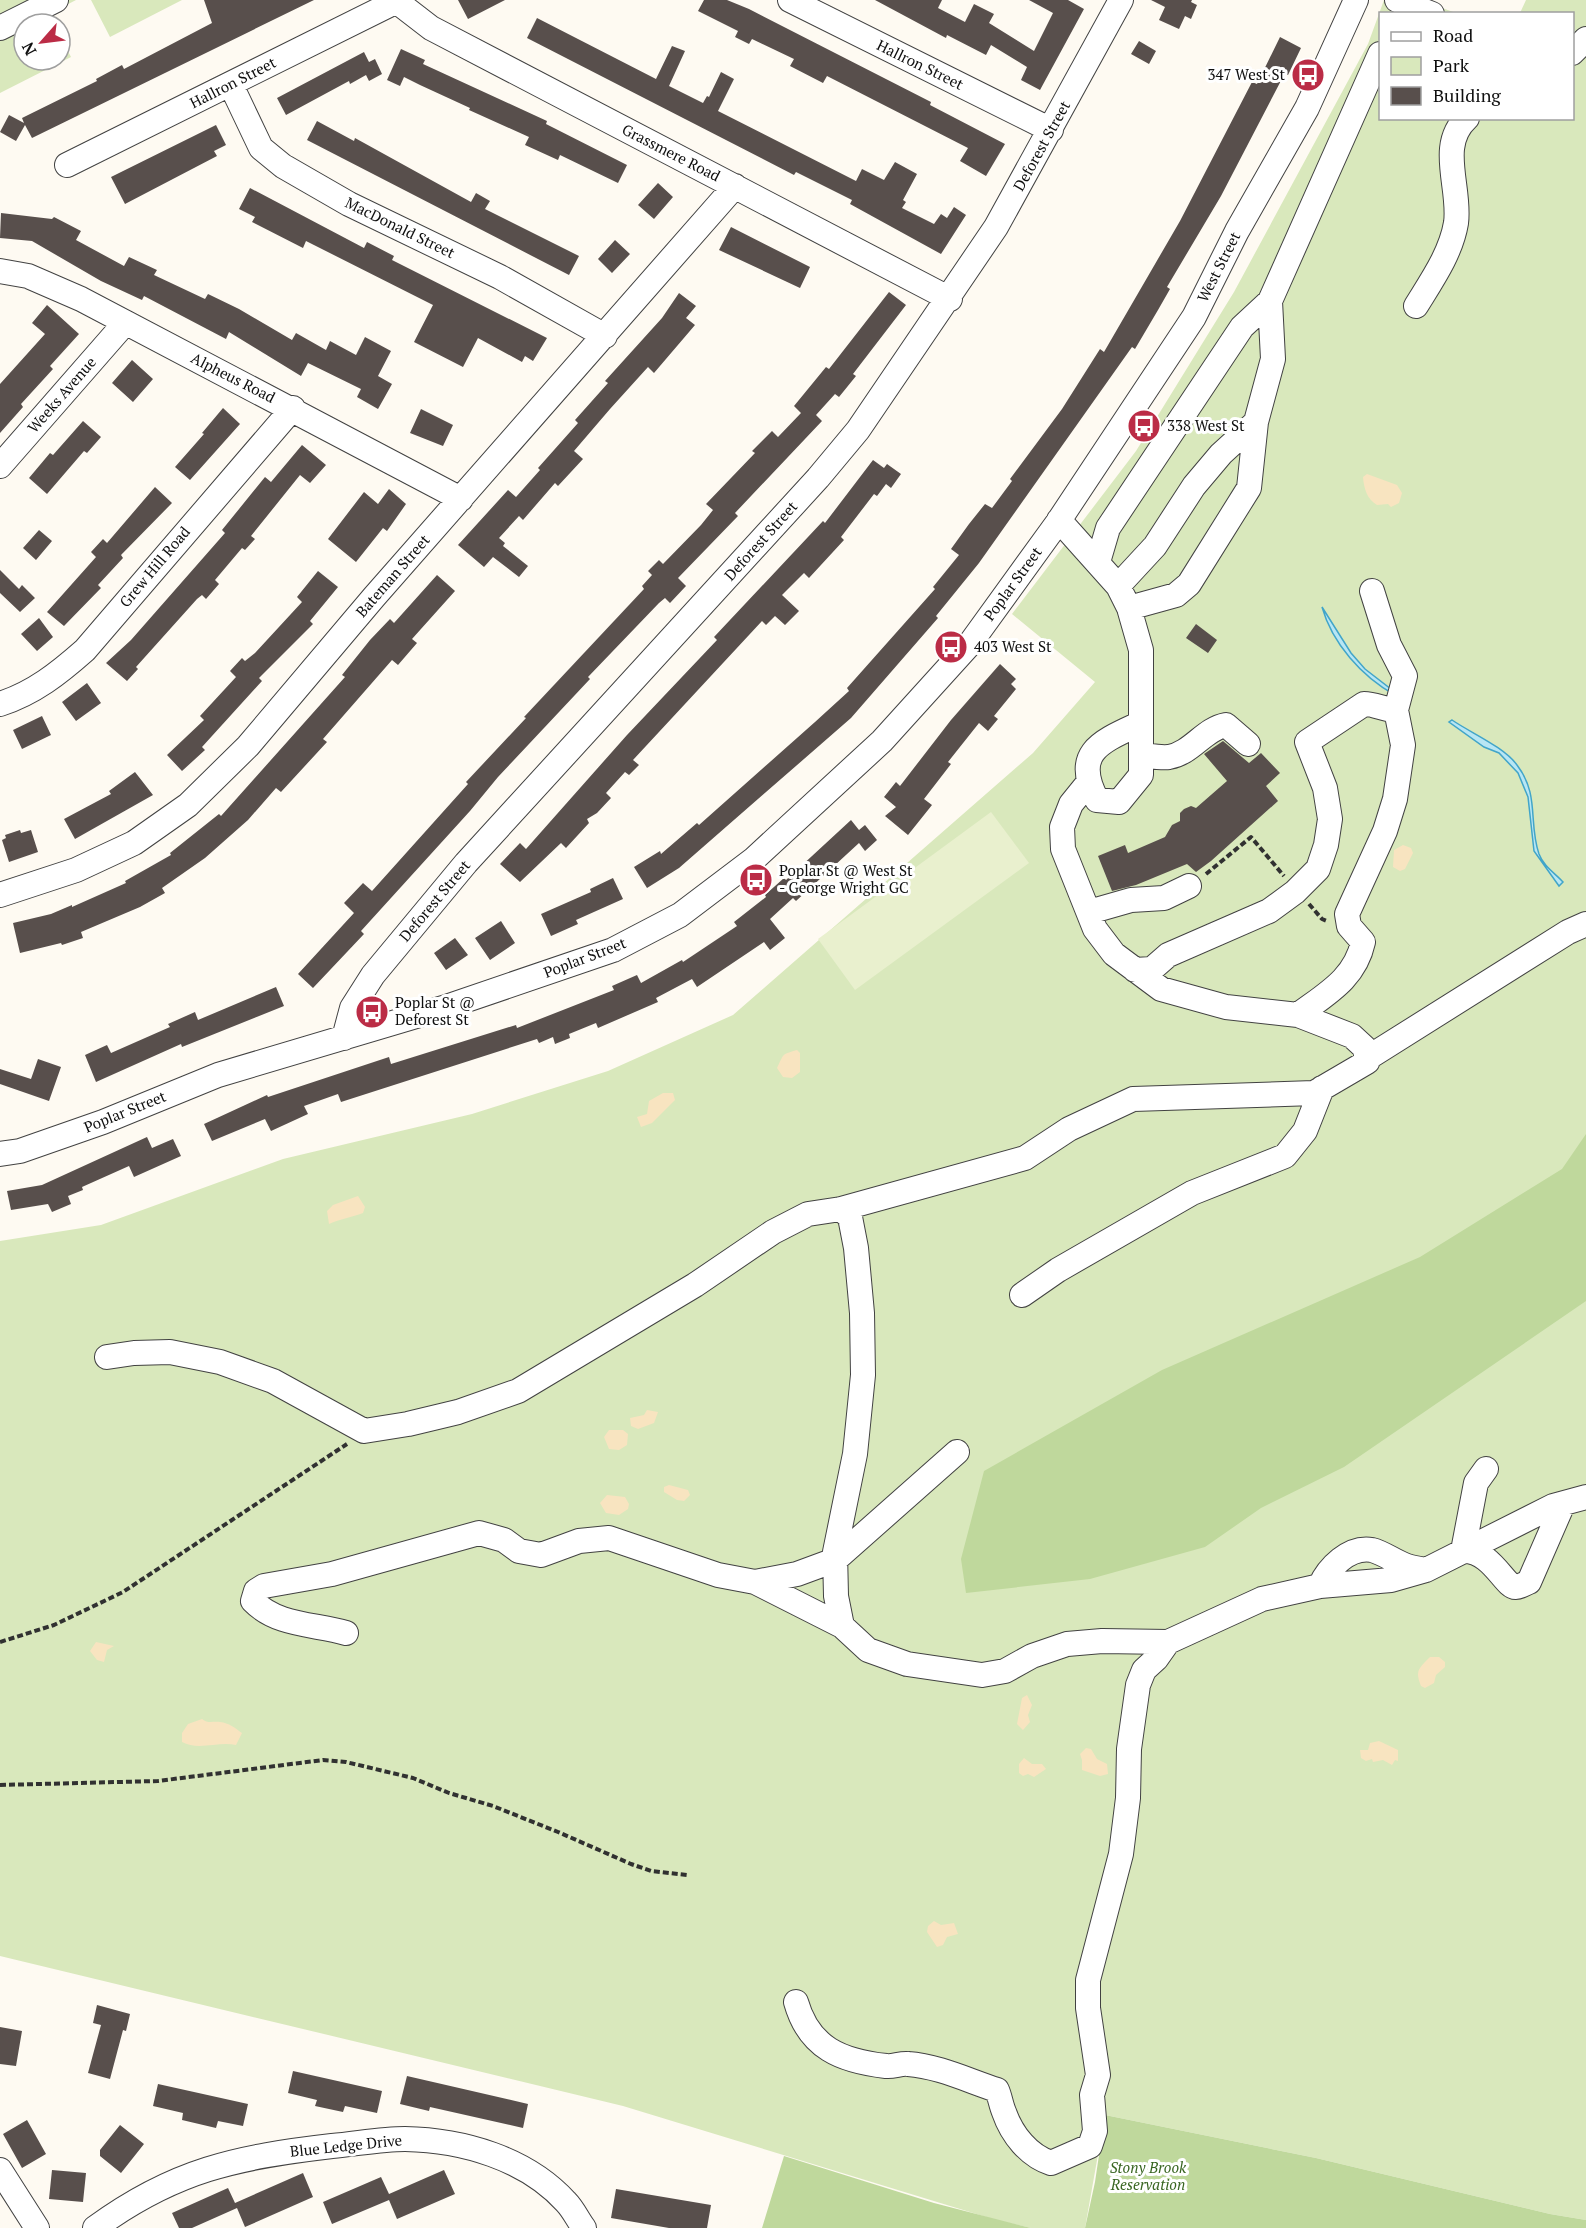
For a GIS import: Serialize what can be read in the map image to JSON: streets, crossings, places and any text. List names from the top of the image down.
{
  "streets": {
    "street": [
      "Hallron Street",
      "Deforest Street",
      "Grassmere Road",
      "MacDonald Street",
      "West Street",
      "Alpheus Road",
      "Weeks Avenue",
      "Grew Hill Road",
      "Bateman Street",
      "Poplar Street",
      "Blue Ledge Drive"
    ]
  },
  "crossings": [
    ["Hallron Street", "Deforest Street"],
    ["Hallron Street", "Grassmere Road"],
    ["Hallron Street", "MacDonald Street"],
    ["Deforest Street", "Grassmere Road"],
    ["Deforest Street", "Poplar Street"],
    ["Grassmere Road", "Bateman Street"],
    ["MacDonald Street", "Bateman Street"],
    ["West Street", "Poplar Street"],
    ["Alpheus Road", "Weeks Avenue"],
    ["Alpheus Road", "Grew Hill Road"],
    ["Alpheus Road", "Bateman Street"]
  ],
  "parks": ["Stony Brook Reservation"],
  "places": {
    "bus stop": [
      "347 West St",
      "338 West St",
      "403 West St",
      "Poplar St @ West St - George Wright GC",
      "Poplar St @ Deforest St"
    ]
  },
  "legend": ["Road", "Park", "Building"],
  "north": "bottom left"
}
